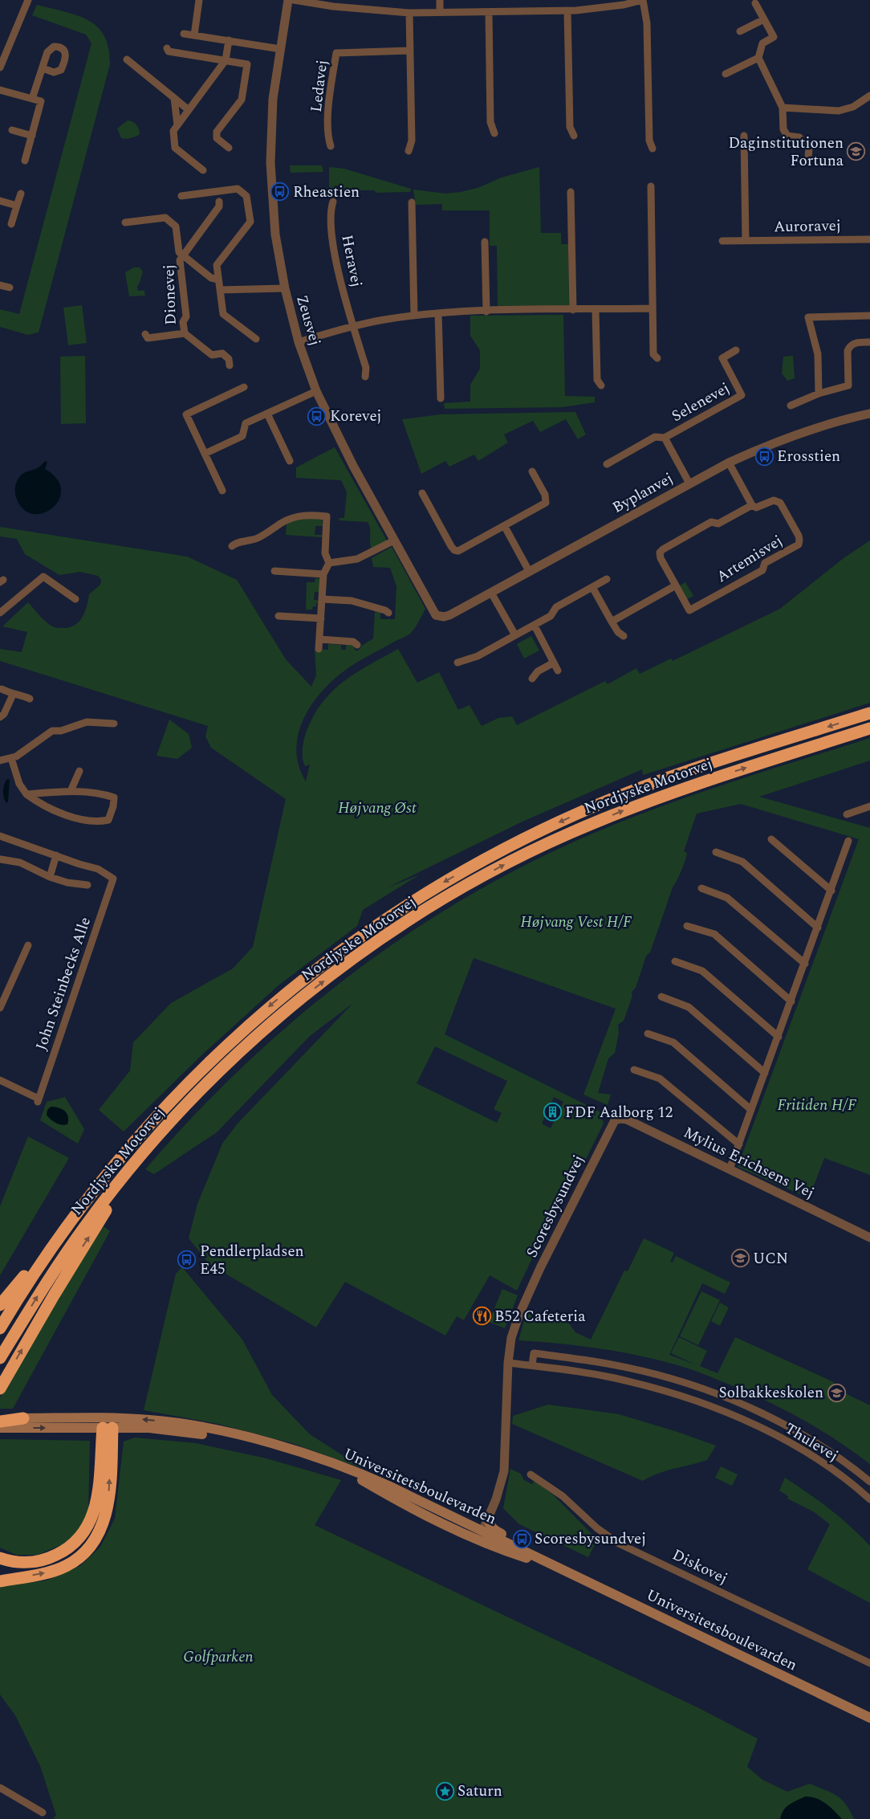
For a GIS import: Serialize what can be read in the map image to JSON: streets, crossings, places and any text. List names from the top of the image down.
{
  "streets": {
    "highway": ["Nordjyske Motorvej"],
    "main road": ["Universitetsboulevarden"],
    "street": [
      "Ledavej",
      "Auroravej",
      "Heravej",
      "Dionevej",
      "Zeusvej",
      "Selenevej",
      "Byplanvej",
      "Artemisvej",
      "John Steinbecks Alle",
      "Mylius Erichsens Vej",
      "Scoresbysundvej",
      "Thulevej",
      "Diskovej"
    ]
  },
  "crossings": [
    ["Zeusvej", "Byplanvej"],
    ["Selenevej", "Byplanvej"],
    ["Mylius Erichsens Vej", "Scoresbysundvej"],
    ["Scoresbysundvej", "Thulevej"],
    ["Scoresbysundvej", "Universitetsboulevarden"]
  ],
  "parks": [
    "Højvang Øst",
    "Højvang Vest H/F",
    "Fritiden H/F",
    "Golfparken"
  ],
  "places": {
    "school or university": ["Daginstitutionen Fortuna", "UCN", "Solbakkeskolen"],
    "bus stop": [
      "Rheastien",
      "Korevej",
      "Erosstien",
      "Pendlerpladsen E45",
      "Scoresbysundvej"
    ],
    "building": ["FDF Aalborg 12"],
    "restaurant": ["B52 Cafeteria"],
    "place": ["Saturn"]
  }
}
